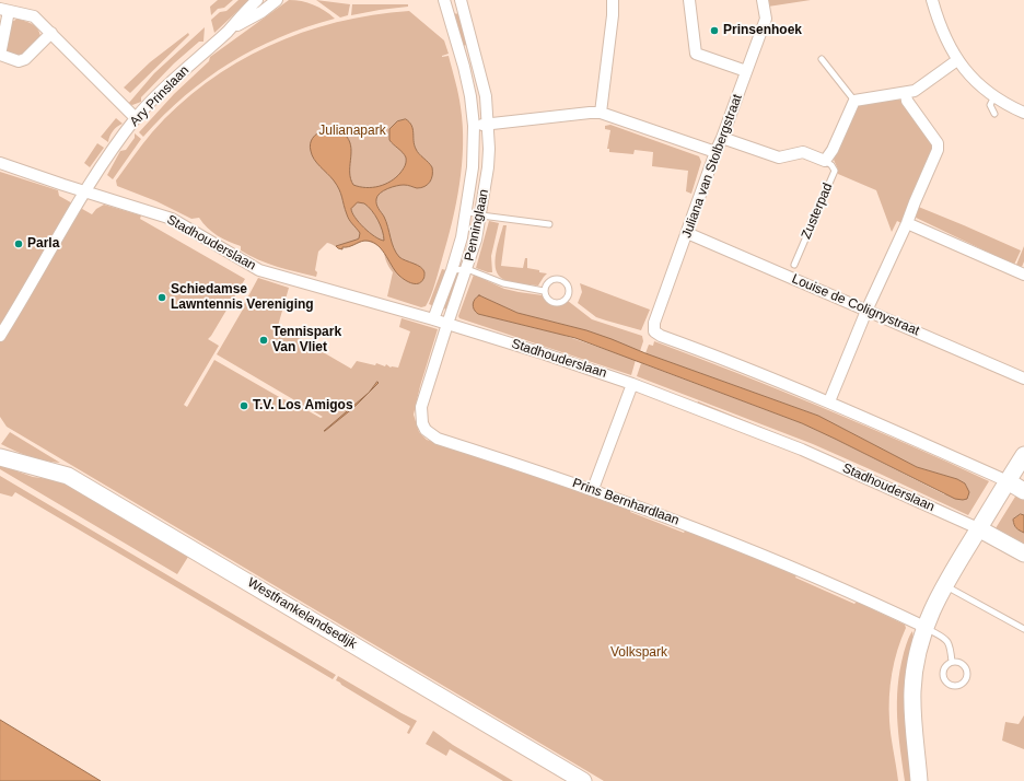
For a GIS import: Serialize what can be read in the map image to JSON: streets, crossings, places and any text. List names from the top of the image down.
{
  "streets": {
    "street": [
      "Ary Prinslaan",
      "Juliana van Stolbergstraat",
      "Penninglaan",
      "Stadhouderslaan",
      "Louise de Colignystraat",
      "Prins Bernhardlaan",
      "Westfrankelandsedijk"
    ],
    "lane": ["Zusterpad"]
  },
  "crossings": [
    ["Ary Prinslaan", "Stadhouderslaan"],
    ["Juliana van Stolbergstraat", "Louise de Colignystraat"],
    ["Penninglaan", "Stadhouderslaan"],
    ["Penninglaan", "Prins Bernhardlaan"],
    ["Stadhouderslaan", "Prins Bernhardlaan"]
  ],
  "parks": ["Julianapark", "Volkspark"],
  "places": [
    "Prinsenhoek",
    "Parla",
    "Schiedamse Lawntennis Vereniging",
    "Tennispark Van Vliet",
    "T.V. Los Amigos"
  ]
}
